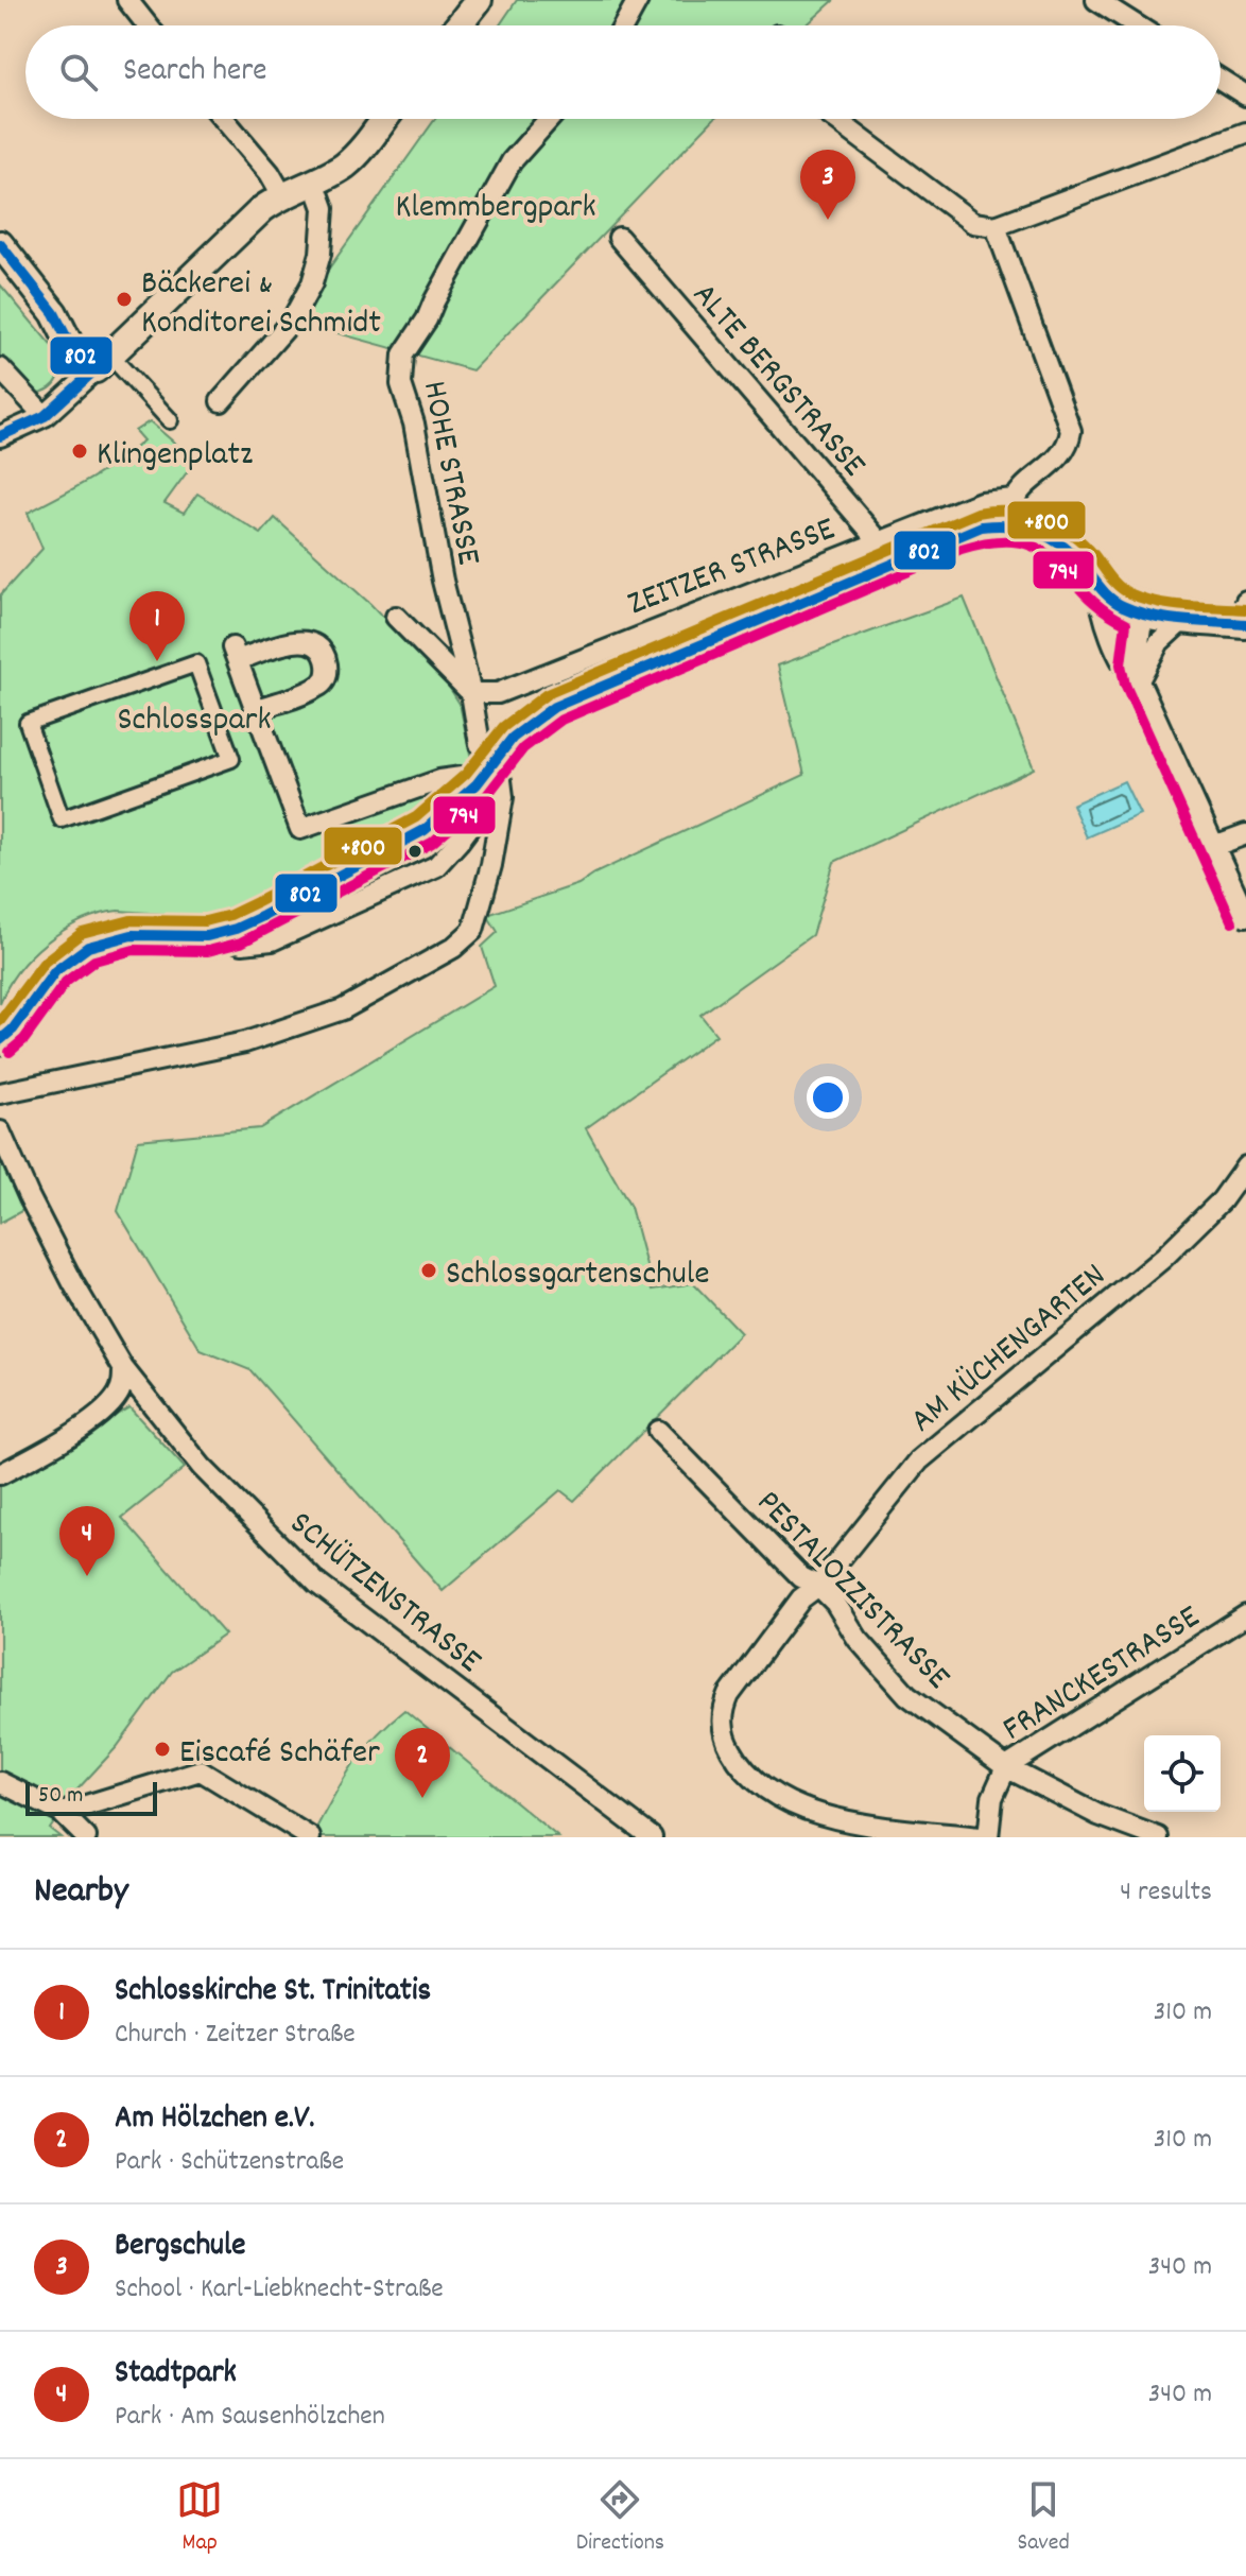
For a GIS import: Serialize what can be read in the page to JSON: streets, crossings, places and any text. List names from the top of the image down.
{
  "streets": {
    "main road": ["ZEITZER STRASSE"],
    "street": [
      "ALTE BERGSTRASSE",
      "HOHE STRASSE",
      "AM KÜCHENGARTEN",
      "PESTALOZZISTRASSE",
      "SCHÜTZENSTRASSE",
      "FRANCKESTRASSE"
    ]
  },
  "crossings": [
    ["ALTE BERGSTRASSE", "ZEITZER STRASSE"],
    ["HOHE STRASSE", "ZEITZER STRASSE"],
    ["AM KÜCHENGARTEN", "PESTALOZZISTRASSE"],
    ["PESTALOZZISTRASSE", "FRANCKESTRASSE"]
  ],
  "parks": ["Klemmbergpark", "Schlosspark"],
  "places": [
    "Bäckerei & Konditorei Schmidt",
    "Klingenplatz",
    "Schlossgartenschule",
    "Eiscafé Schäfer"
  ],
  "lines": ["transit line 802", "transit line +800", "transit line 794"],
  "scale_bar": "50 m",
  "page": {
    "search": "Search here",
    "pins": [
      "3",
      "1",
      "4",
      "2"
    ],
    "scale": "50 m",
    "heading": ["Nearby", "4 results"],
    "list": [
      {
        "mark": "1",
        "name": "Schlosskirche St. Trinitatis",
        "note": "Church · Zeitzer Straße",
        "value": "310 m"
      },
      {
        "mark": "2",
        "name": "Am Hölzchen e.V.",
        "note": "Park · Schützenstraße",
        "value": "310 m"
      },
      {
        "mark": "3",
        "name": "Bergschule",
        "note": "School · Karl-Liebknecht-Straße",
        "value": "340 m"
      },
      {
        "mark": "4",
        "name": "Stadtpark",
        "note": "Park · Am Sausenhölzchen",
        "value": "340 m"
      }
    ],
    "nav": ["Map", "Directions", "Saved"]
  }
}
